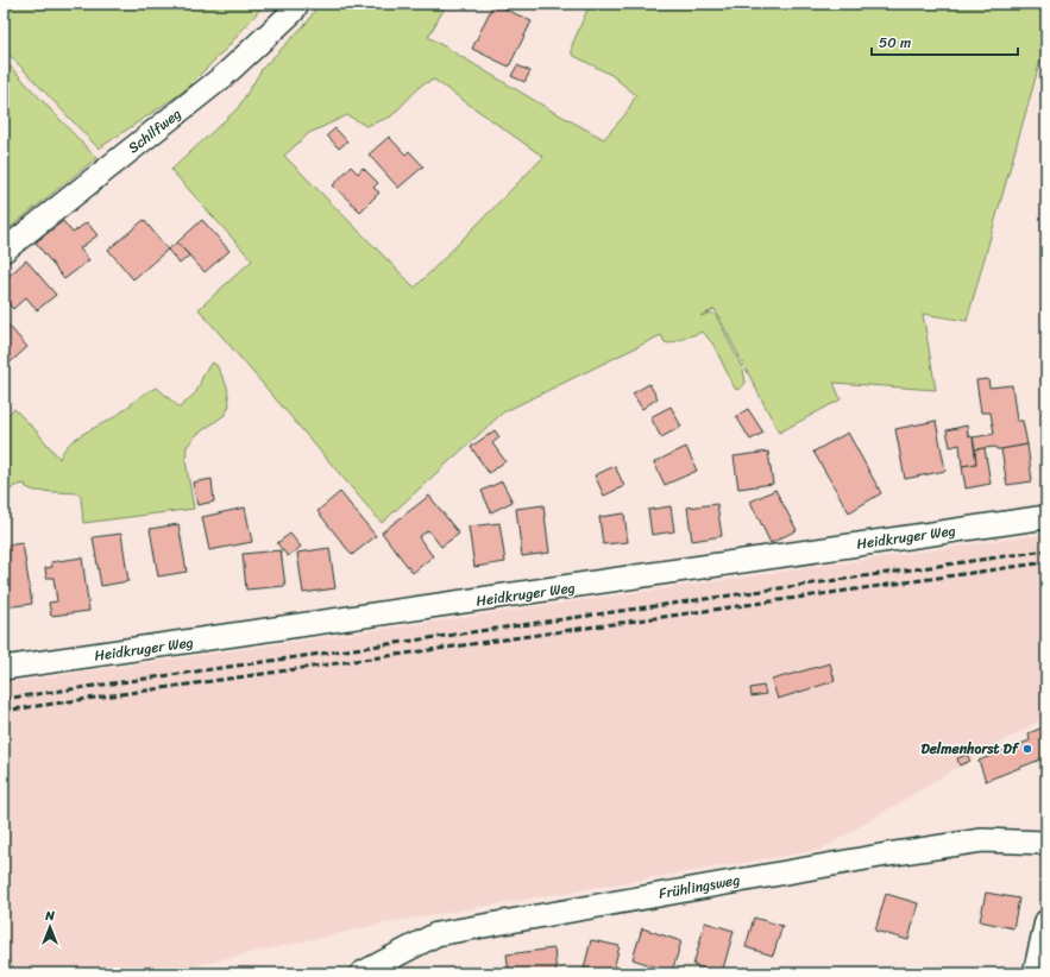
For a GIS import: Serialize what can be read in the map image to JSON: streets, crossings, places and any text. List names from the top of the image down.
{
  "streets": {
    "street": ["Schilfweg", "Heidkruger Weg", "Frühlingsweg"]
  },
  "places": ["Delmenhorst Df"],
  "scale_bar": "50 m",
  "north": "top"
}
